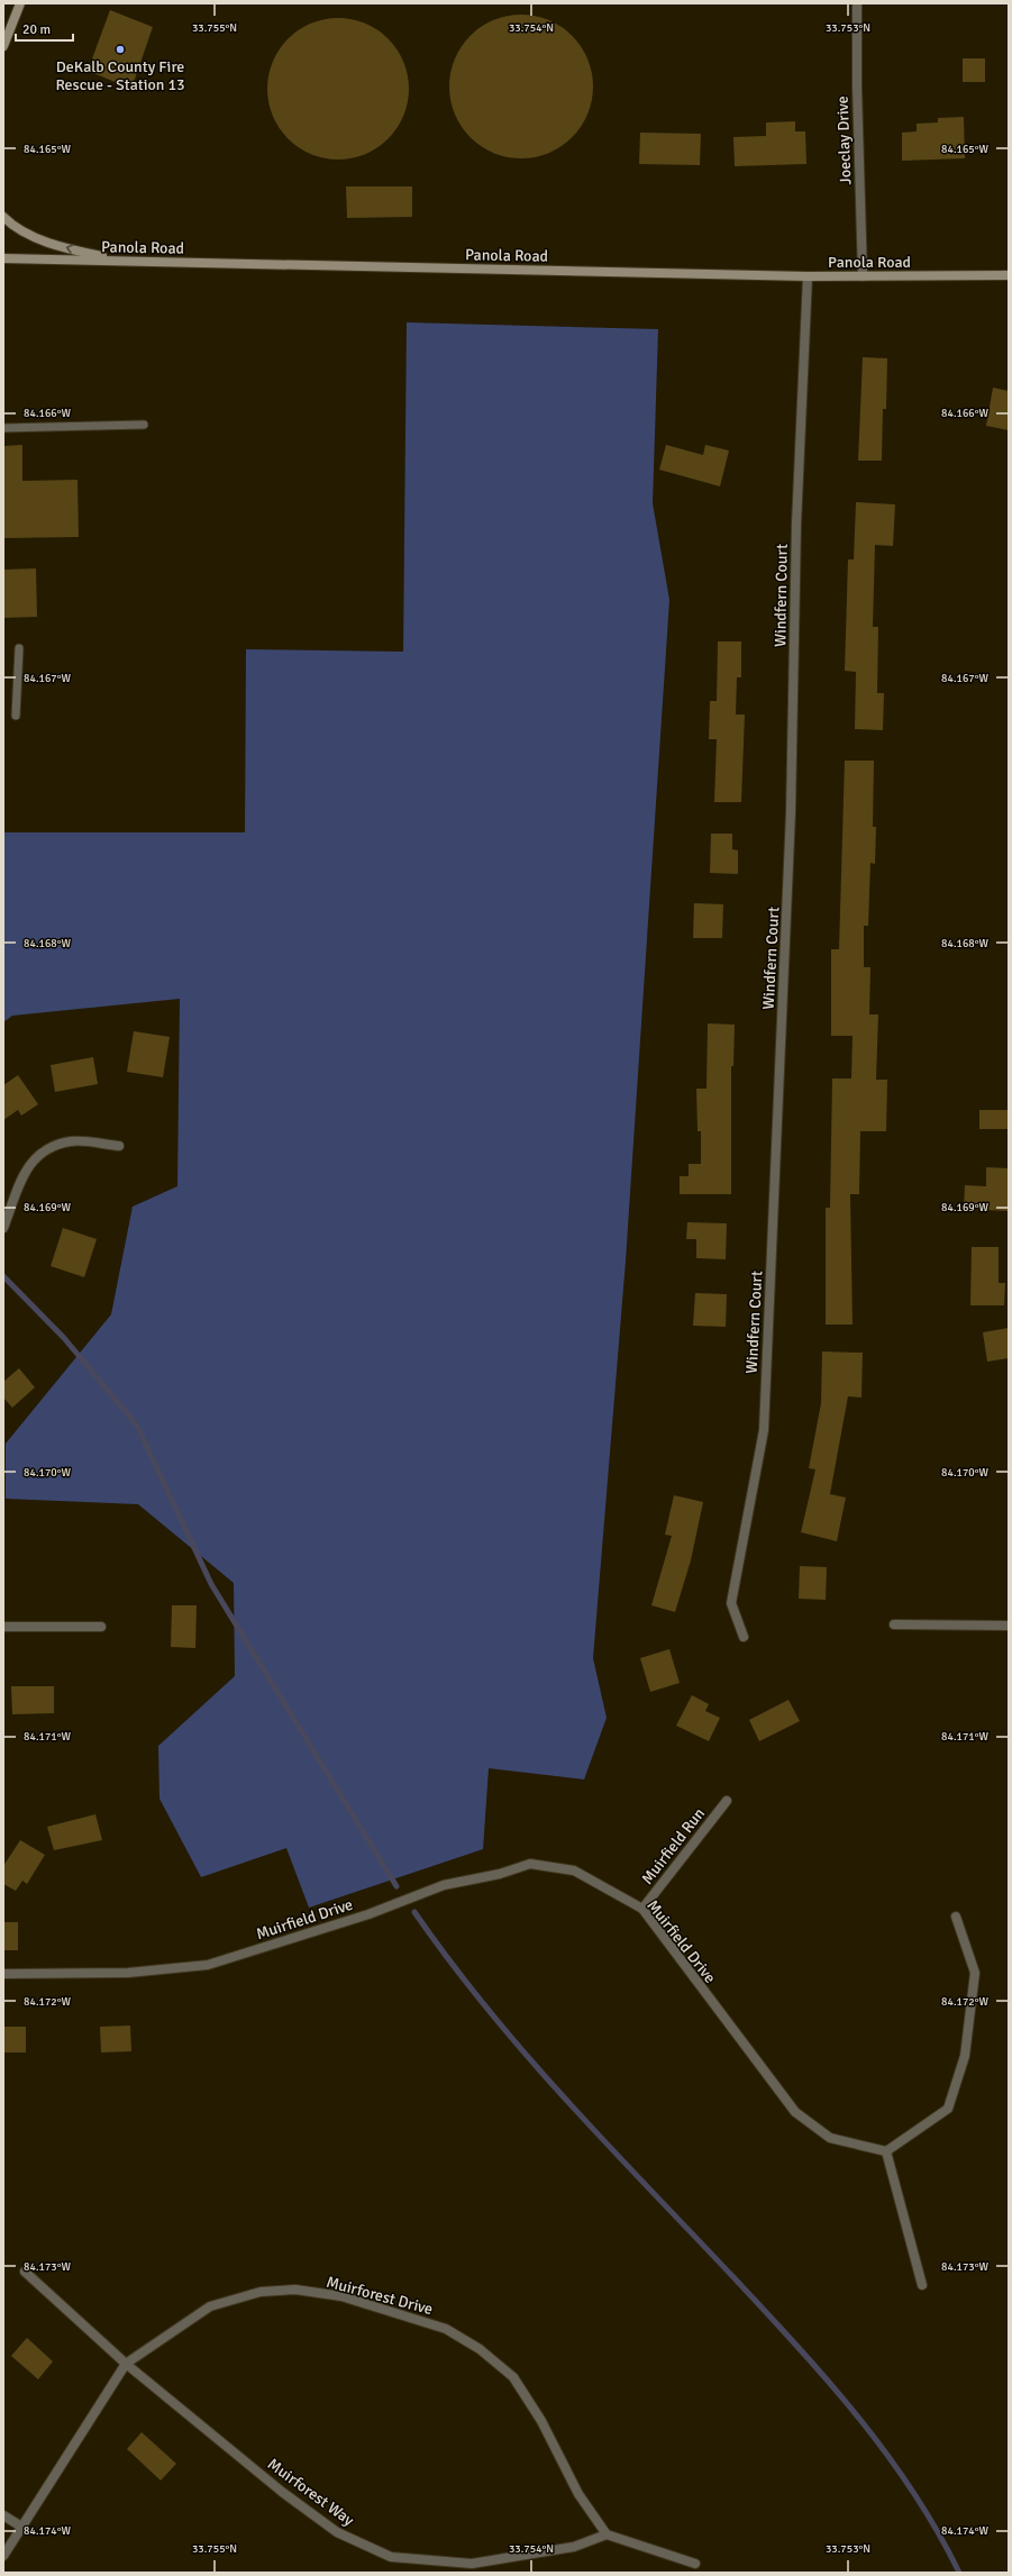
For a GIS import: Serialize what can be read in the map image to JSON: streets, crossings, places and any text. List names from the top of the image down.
{
  "streets": {
    "main road": ["Panola Road"],
    "street": [
      "Joeclay Drive",
      "Windfern Court",
      "Muirfield Run",
      "Muirfield Drive",
      "Muirforest Drive",
      "Muirforest Way"
    ]
  },
  "crossings": [
    ["Joeclay Drive", "Panola Road"],
    ["Panola Road", "Windfern Court"],
    ["Muirfield Run", "Muirfield Drive"],
    ["Muirforest Drive", "Muirforest Way"]
  ],
  "places": ["DeKalb County Fire Rescue - Station 13"],
  "scale_bar": "20 m",
  "coordinates": [
    "33.755°N",
    "33.754°N",
    "33.753°N",
    "84.165°W",
    "84.166°W",
    "84.167°W",
    "84.168°W",
    "84.169°W",
    "84.170°W",
    "84.171°W",
    "84.172°W",
    "84.173°W",
    "84.174°W"
  ]
}
